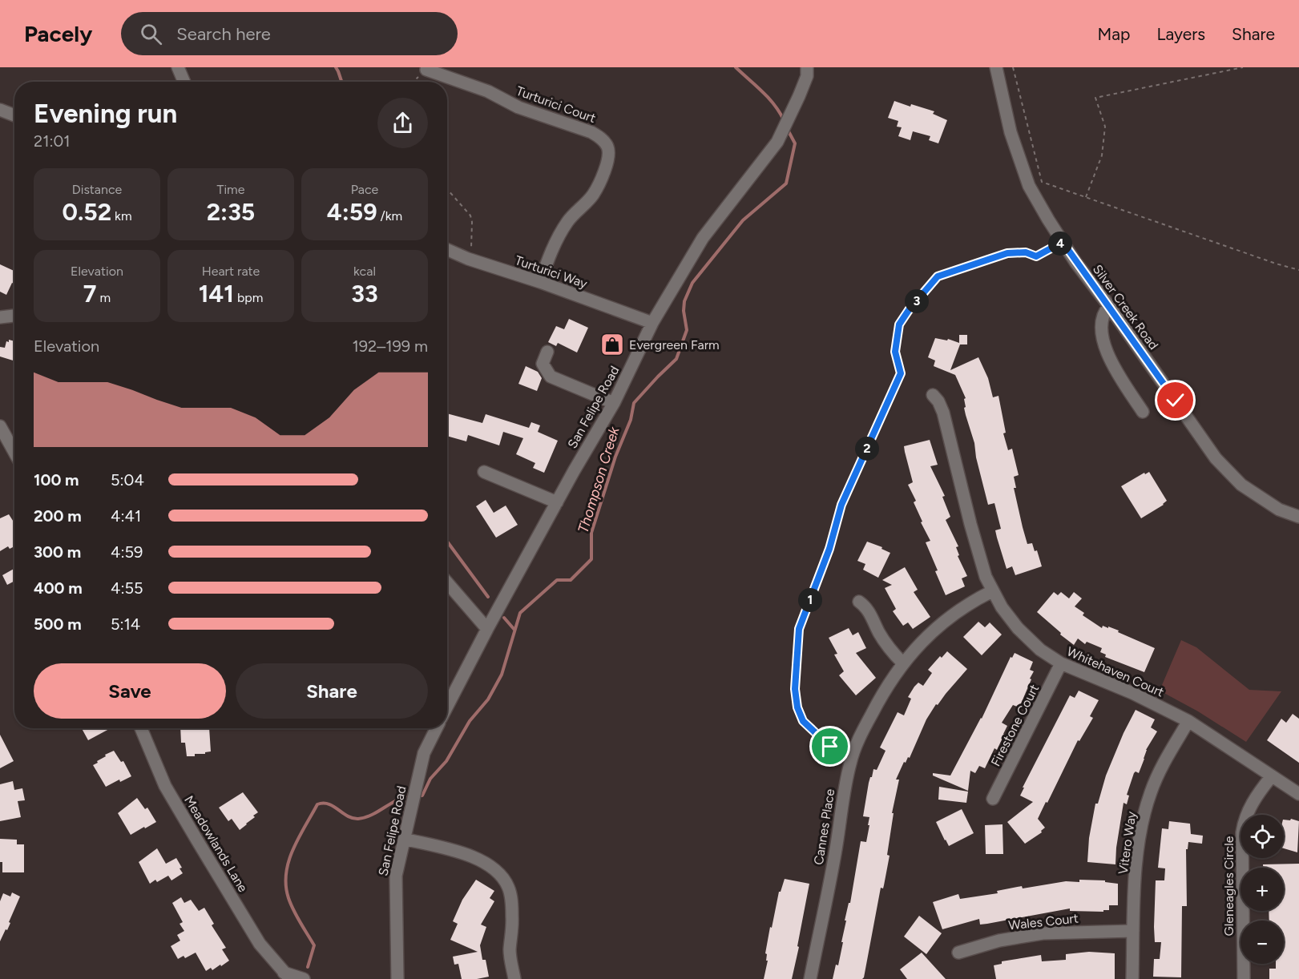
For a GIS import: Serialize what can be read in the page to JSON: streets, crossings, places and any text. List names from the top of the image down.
{
  "streets": {
    "street": [
      "Turturici Court",
      "Turturici Way",
      "Silver Creek Road",
      "San Felipe Road",
      "Whitehaven Court",
      "Firestone Court",
      "Cannes Place",
      "Vitero Way",
      "Meadowlands Lane",
      "Gleneagles Circle",
      "Wales Court"
    ]
  },
  "crossings": [
    ["Turturici Court", "Turturici Way"],
    ["Turturici Way", "San Felipe Road"],
    ["Whitehaven Court", "Firestone Court"],
    ["Whitehaven Court", "Cannes Place"],
    ["Whitehaven Court", "Vitero Way"],
    ["Whitehaven Court", "Gleneagles Circle"],
    ["Vitero Way", "Wales Court"]
  ],
  "water": ["Thompson Creek"],
  "places": {
    "shop": ["Evergreen Farm"]
  },
  "page": {
    "header": "Pacely",
    "search": "Search here",
    "nav": ["Map", "Layers", "Share"],
    "heading": ["Evening run", "21:01"],
    "stats": [
      ["Distance", "0.52 km"],
      ["Time", "2:35"],
      ["Pace", "4:59 /km"],
      ["Elevation", "7 m"],
      ["Heart rate", "141 bpm"],
      ["kcal", "33"]
    ],
    "pins": [
      "4",
      "3",
      "2",
      "1"
    ],
    "chart": ["Elevation", "192–199 m"],
    "list": [
      {
        "name": "100 m",
        "note": "5:04"
      },
      {
        "name": "200 m",
        "note": "4:41"
      },
      {
        "name": "300 m",
        "note": "4:59"
      },
      {
        "name": "400 m",
        "note": "4:55"
      },
      {
        "name": "500 m",
        "note": "5:14"
      }
    ],
    "buttons": ["Save", "Share"],
    "map_buttons": ["+", "−"]
  }
}
